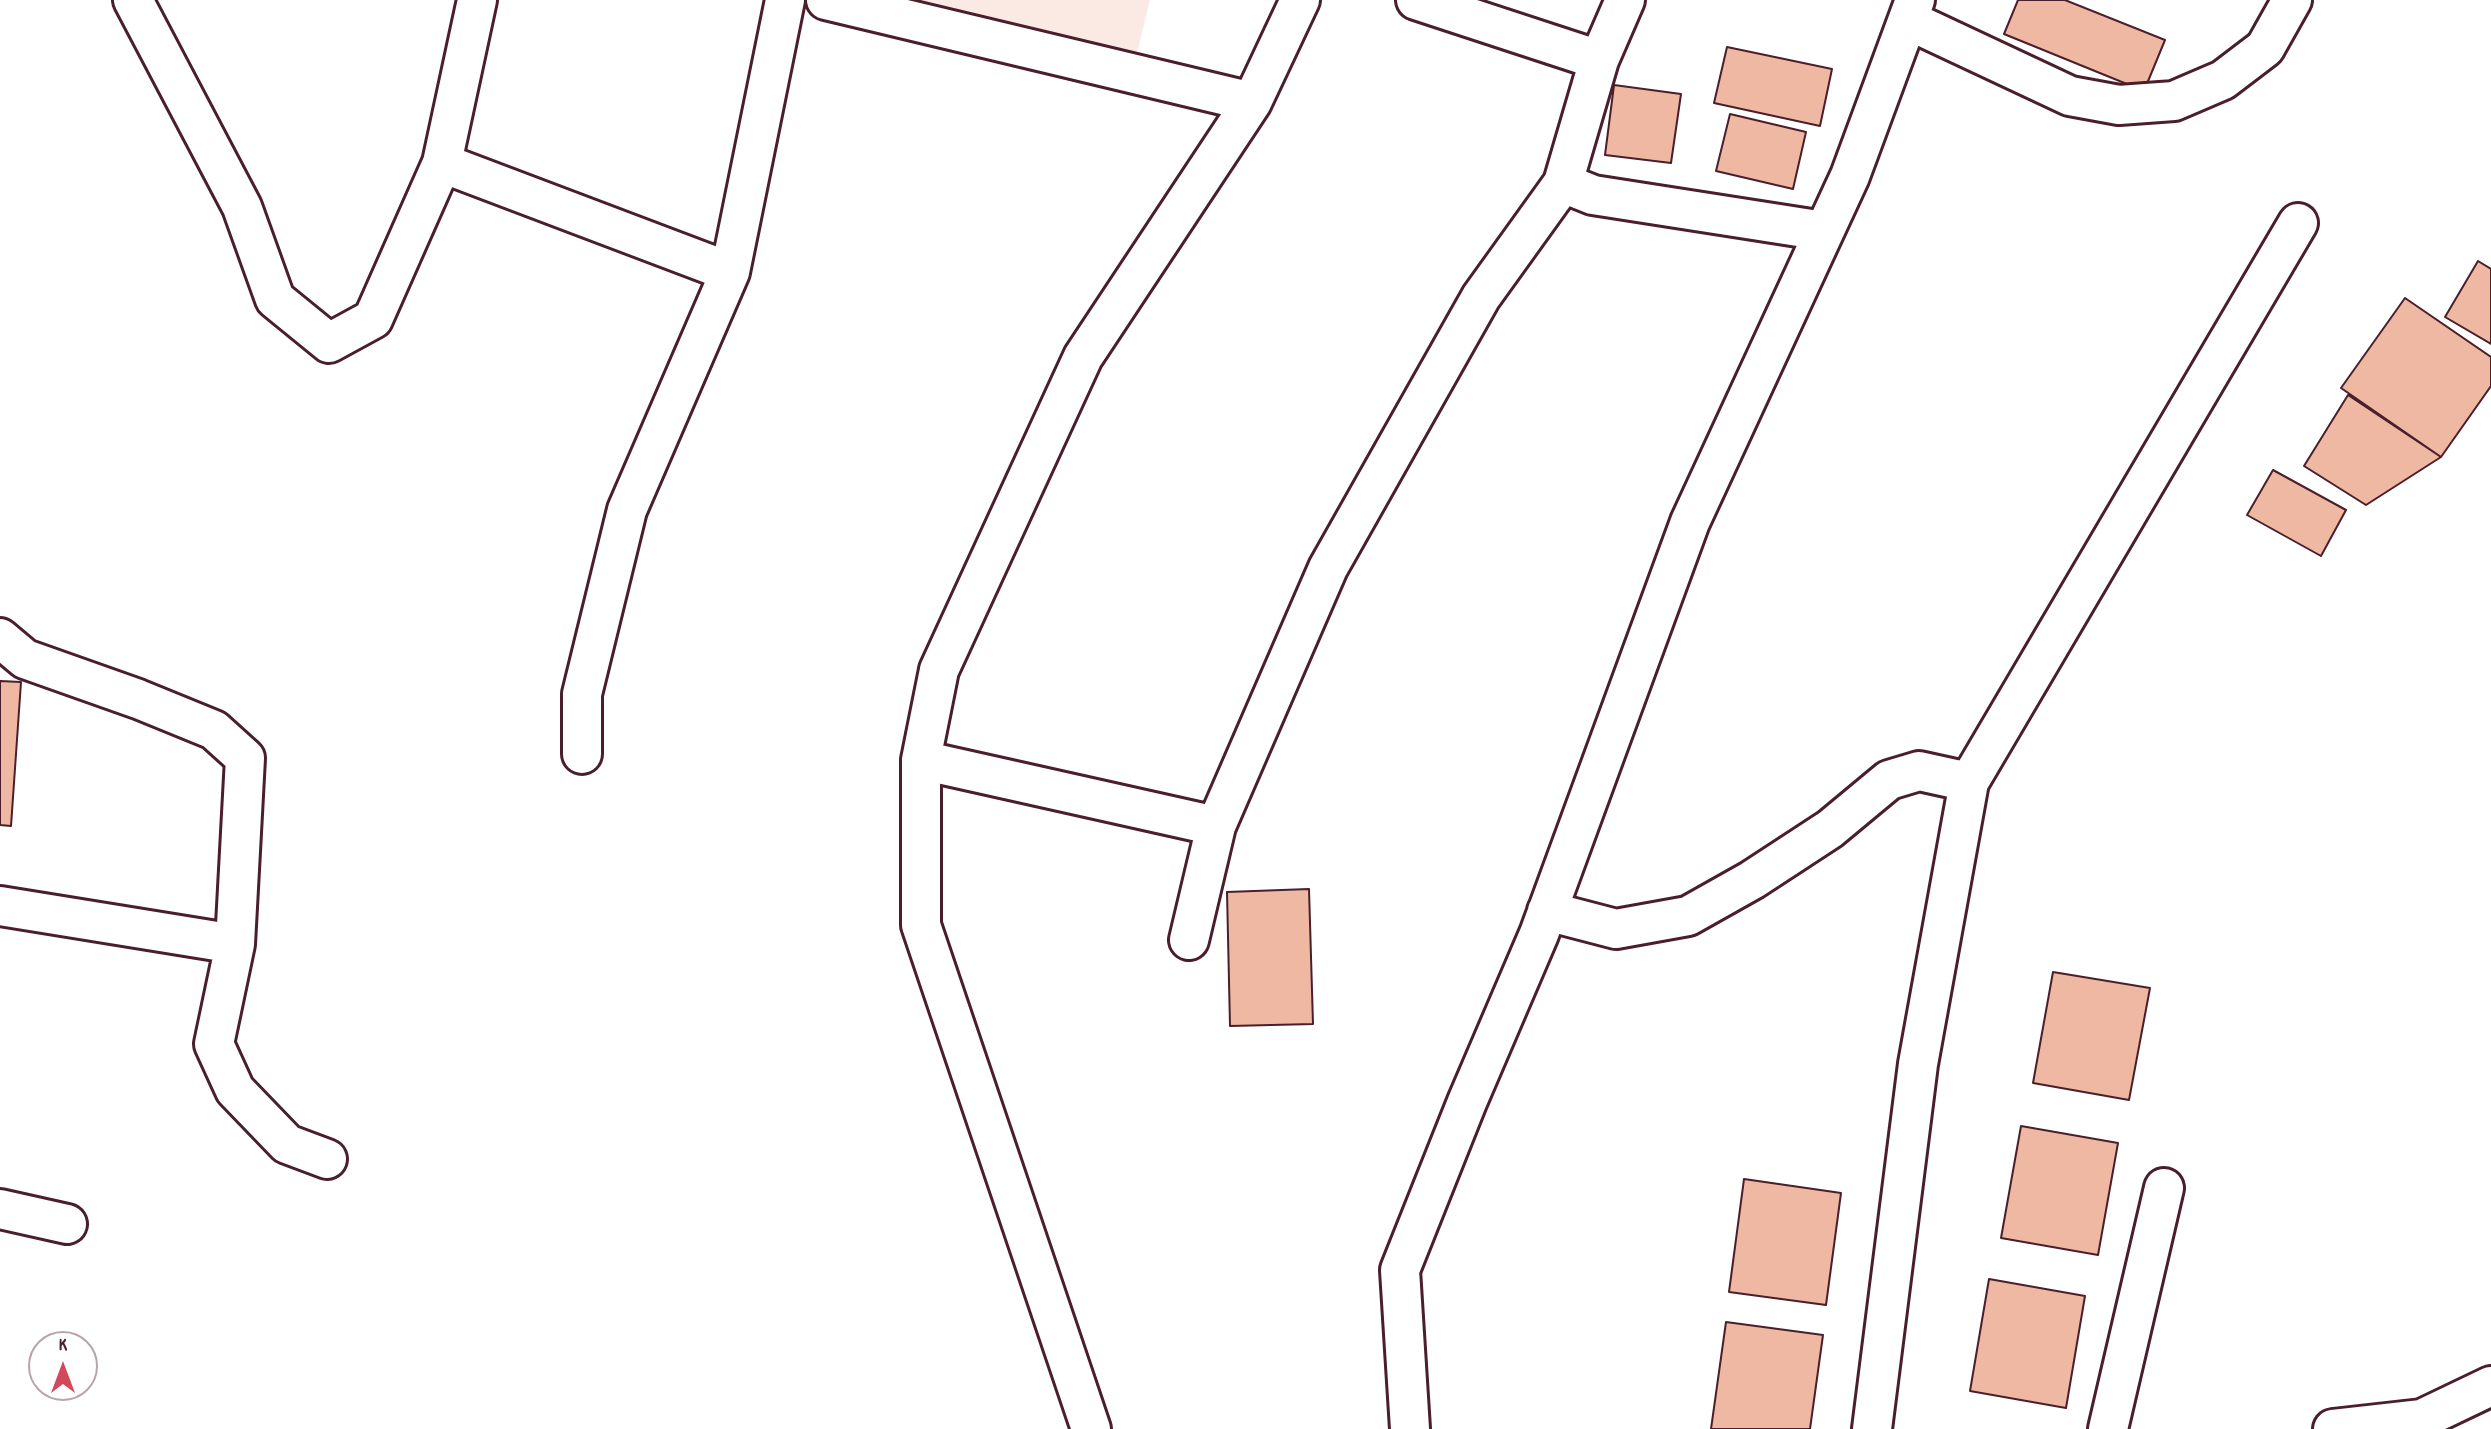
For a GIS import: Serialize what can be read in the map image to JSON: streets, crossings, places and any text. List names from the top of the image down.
{
  "north": "top"
}
